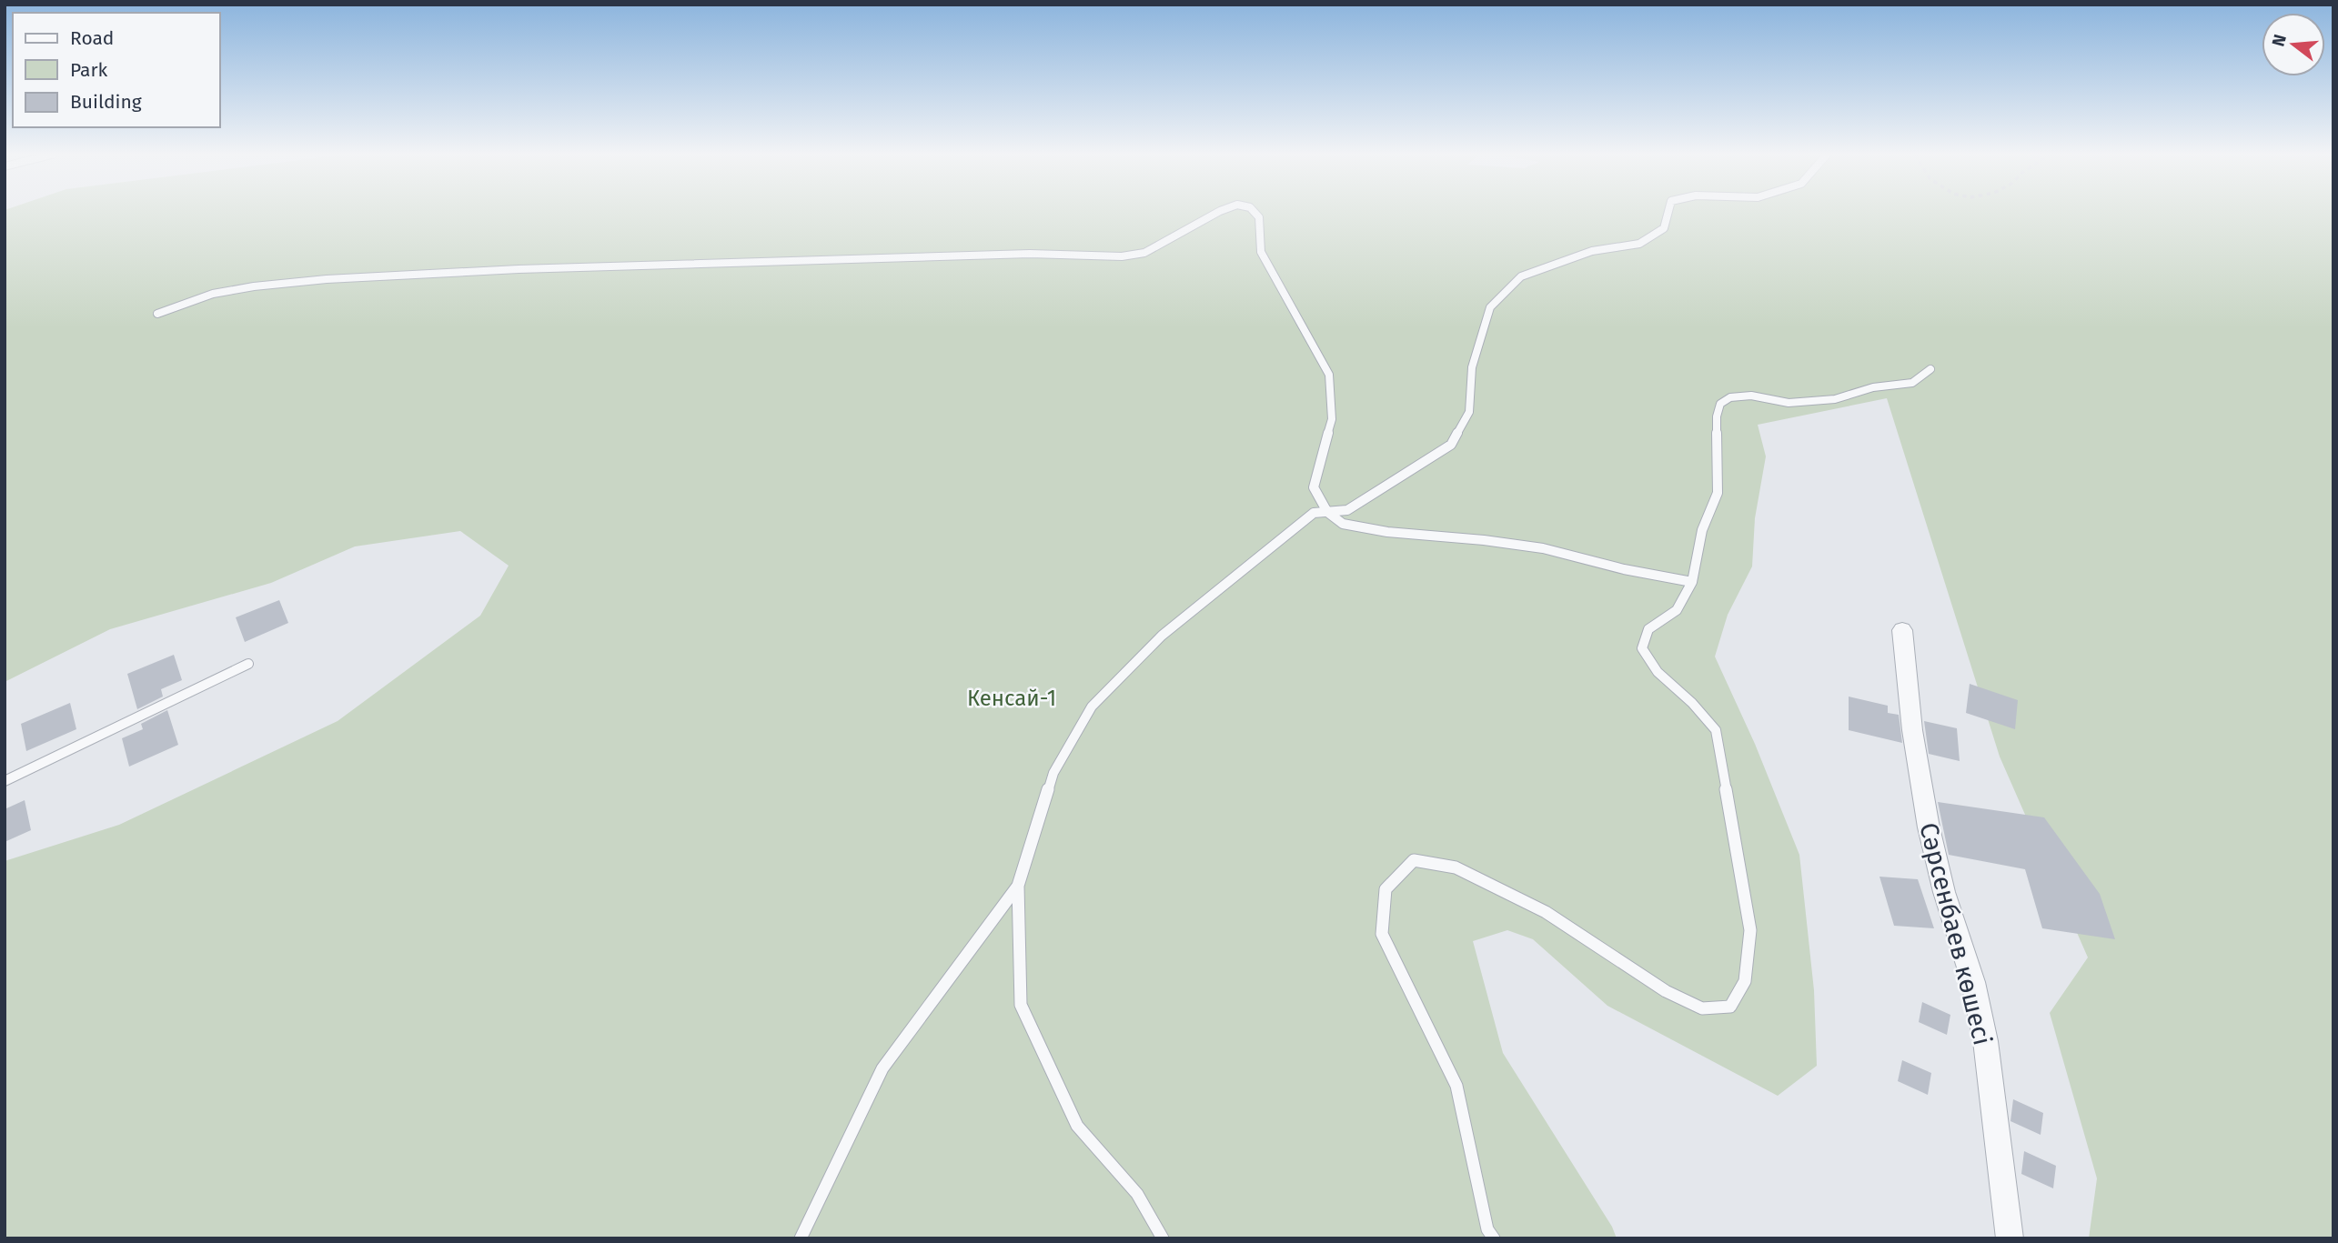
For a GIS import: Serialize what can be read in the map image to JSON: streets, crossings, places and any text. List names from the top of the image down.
{
  "streets": {
    "street": ["Сәрсенбаев көшесі"]
  },
  "parks": ["Кенсай-1"],
  "legend": ["Road", "Park", "Building"],
  "north": "left"
}
